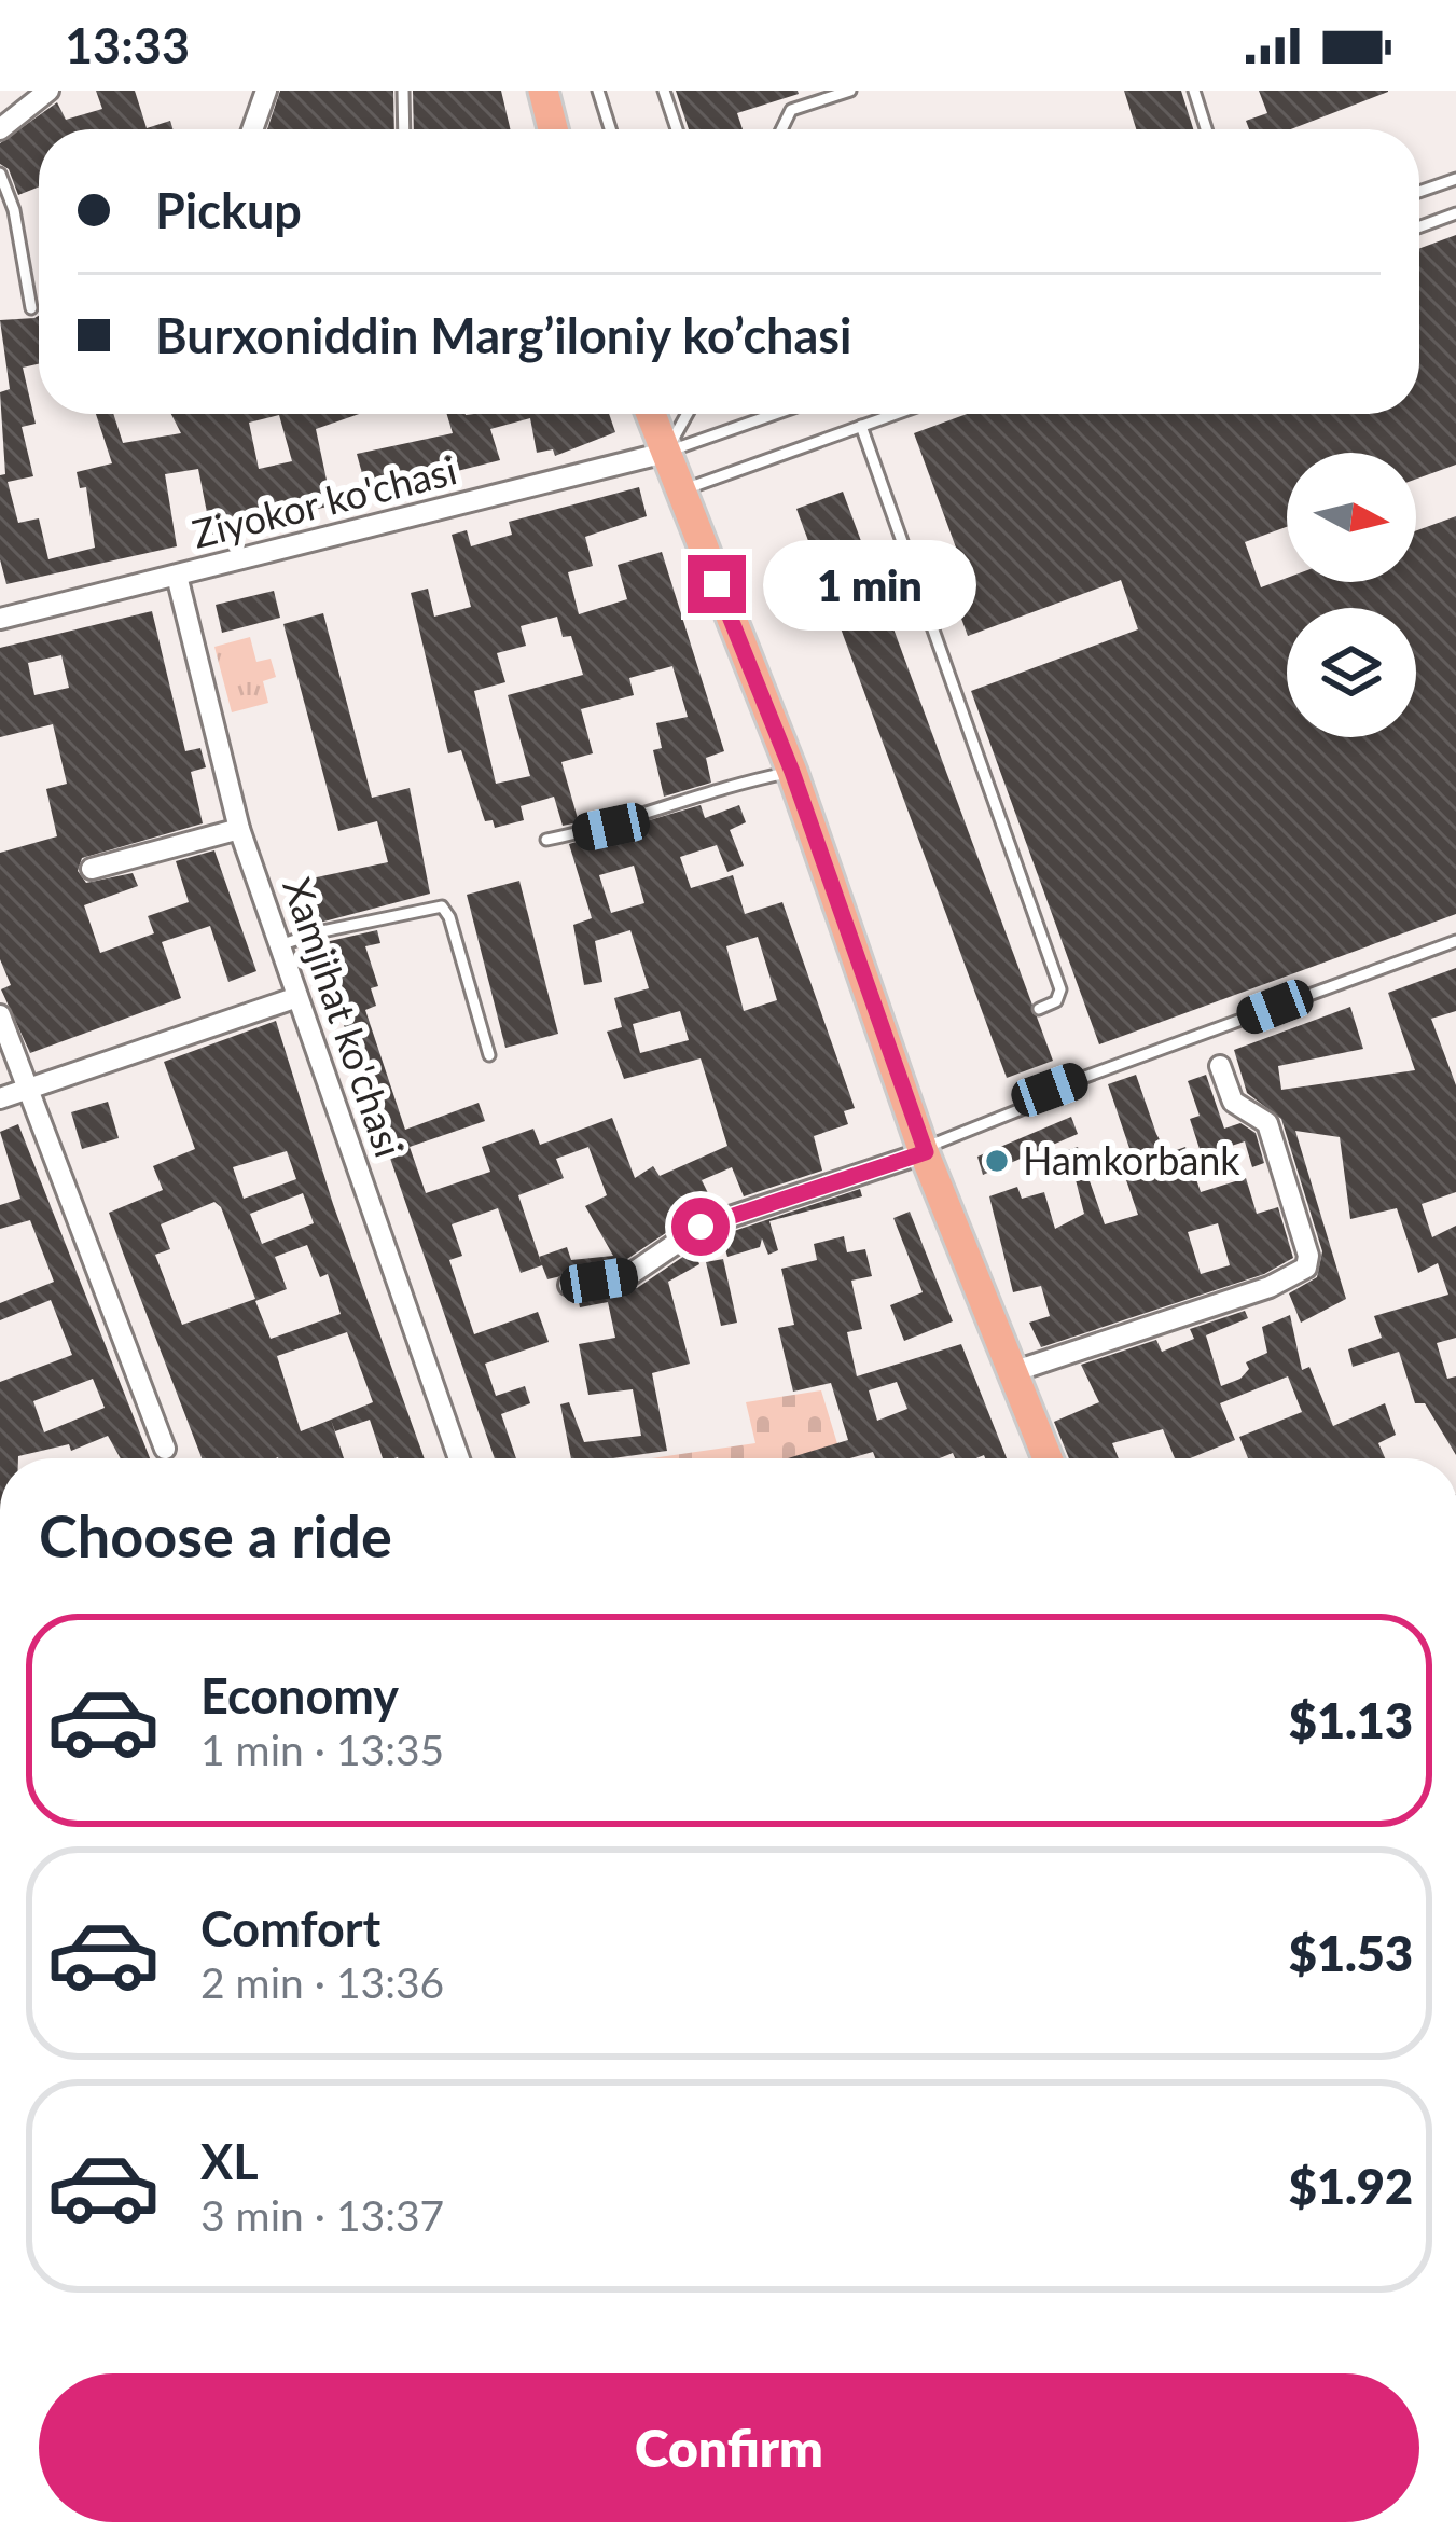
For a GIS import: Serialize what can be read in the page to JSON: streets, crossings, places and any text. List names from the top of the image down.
{
  "streets": {
    "street": ["Ziyokor ko'chasi", "Xamjihat ko'chasi"]
  },
  "crossings": [
    ["Ziyokor ko'chasi", "Xamjihat ko'chasi"]
  ],
  "places": ["Hamkorbank"],
  "north": "right",
  "page": {
    "status": "13:33",
    "banner": ["Pickup", "Burxoniddin Marg’iloniy ko’chasi"],
    "bubble": "1 min",
    "heading": "Choose a ride",
    "list": [
      {
        "name": "Economy",
        "note": "1 min · 13:35",
        "value": "$1.13"
      },
      {
        "name": "Comfort",
        "note": "2 min · 13:36",
        "value": "$1.53"
      },
      {
        "name": "XL",
        "note": "3 min · 13:37",
        "value": "$1.92"
      }
    ],
    "buttons": "Confirm"
  }
}
